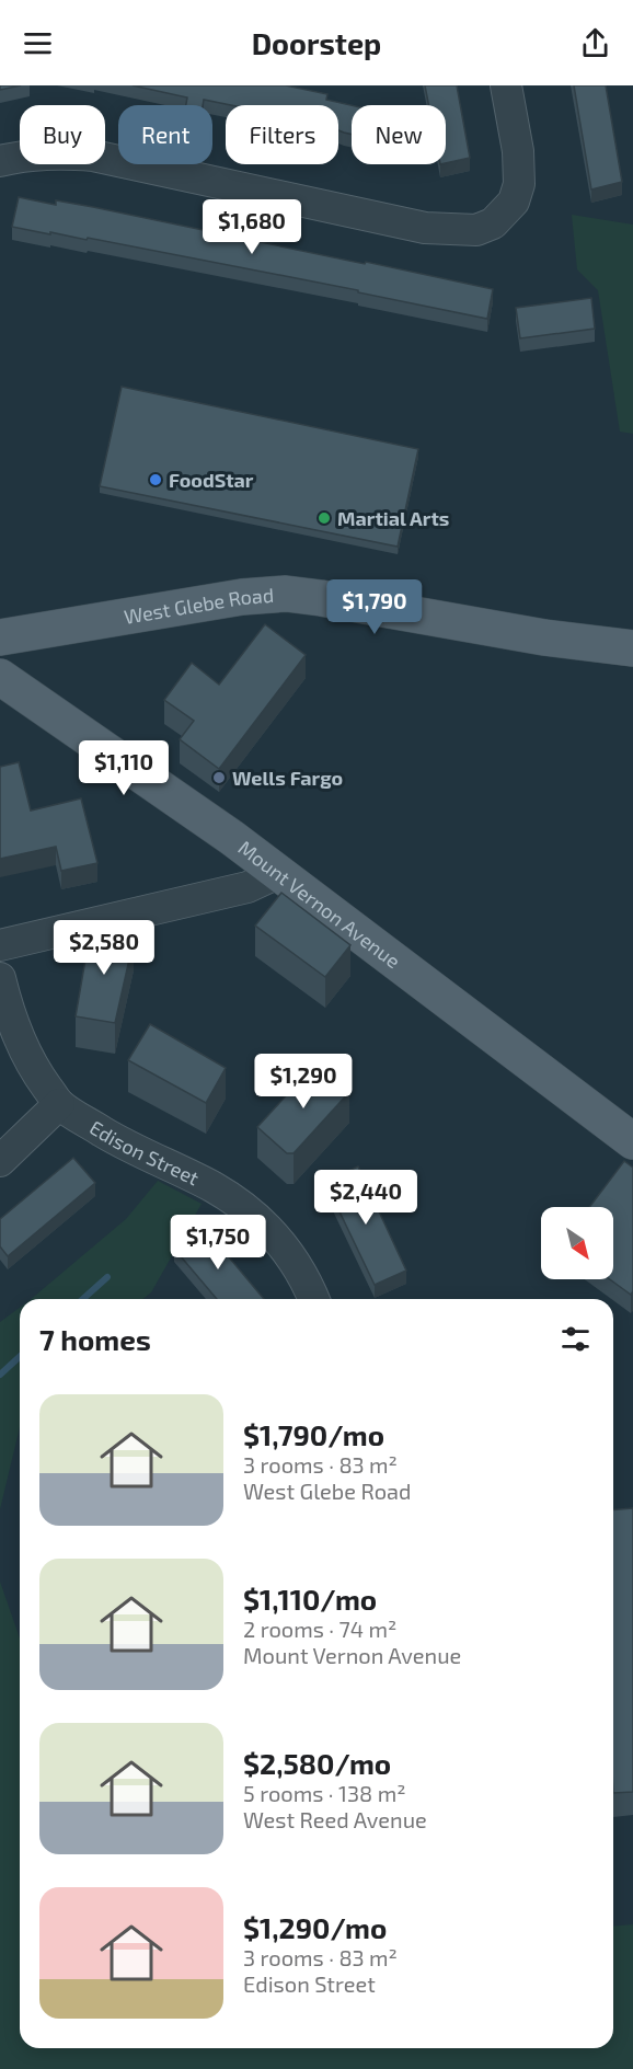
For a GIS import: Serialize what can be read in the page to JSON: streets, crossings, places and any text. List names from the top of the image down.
{
  "streets": {
    "main road": ["West Glebe Road", "Mount Vernon Avenue"],
    "street": ["Edison Street"]
  },
  "places": ["FoodStar", "Martial Arts", "Wells Fargo"],
  "north": "bottom right",
  "page": {
    "header": "Doorstep",
    "chip": [
      "Buy",
      "Rent",
      "Filters",
      "New"
    ],
    "price": [
      "$1,680",
      "$1,790",
      "$1,110",
      "$2,580",
      "$1,290",
      "$2,440",
      "$1,750"
    ],
    "heading": "7 homes",
    "list": [
      {
        "name": "$1,790/mo",
        "note": "3 rooms · 83 m² · West Glebe Road"
      },
      {
        "name": "$1,110/mo",
        "note": "2 rooms · 74 m² · Mount Vernon Avenue"
      },
      {
        "name": "$2,580/mo",
        "note": "5 rooms · 138 m² · West Reed Avenue"
      },
      {
        "name": "$1,290/mo",
        "note": "3 rooms · 83 m² · Edison Street"
      }
    ]
  }
}
